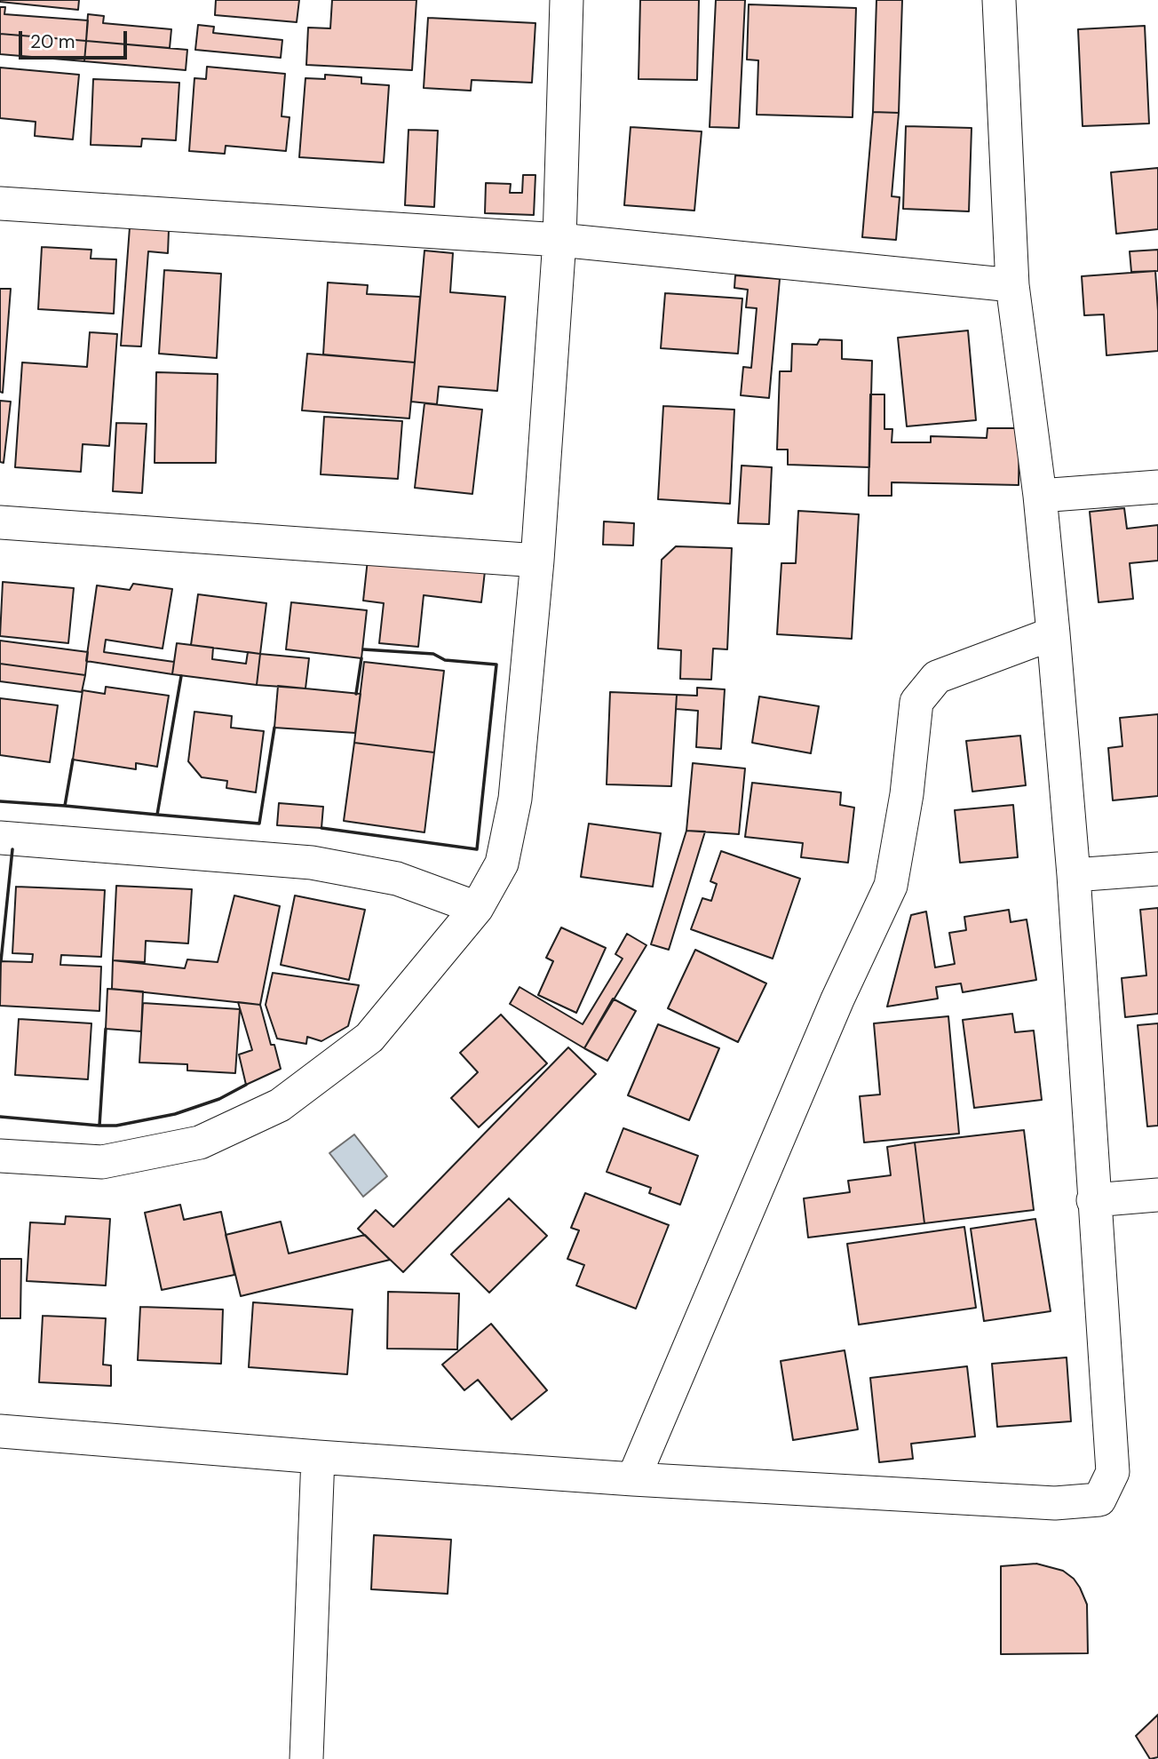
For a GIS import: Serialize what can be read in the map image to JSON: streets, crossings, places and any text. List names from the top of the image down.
{
  "scale_bar": "20 m"
}
